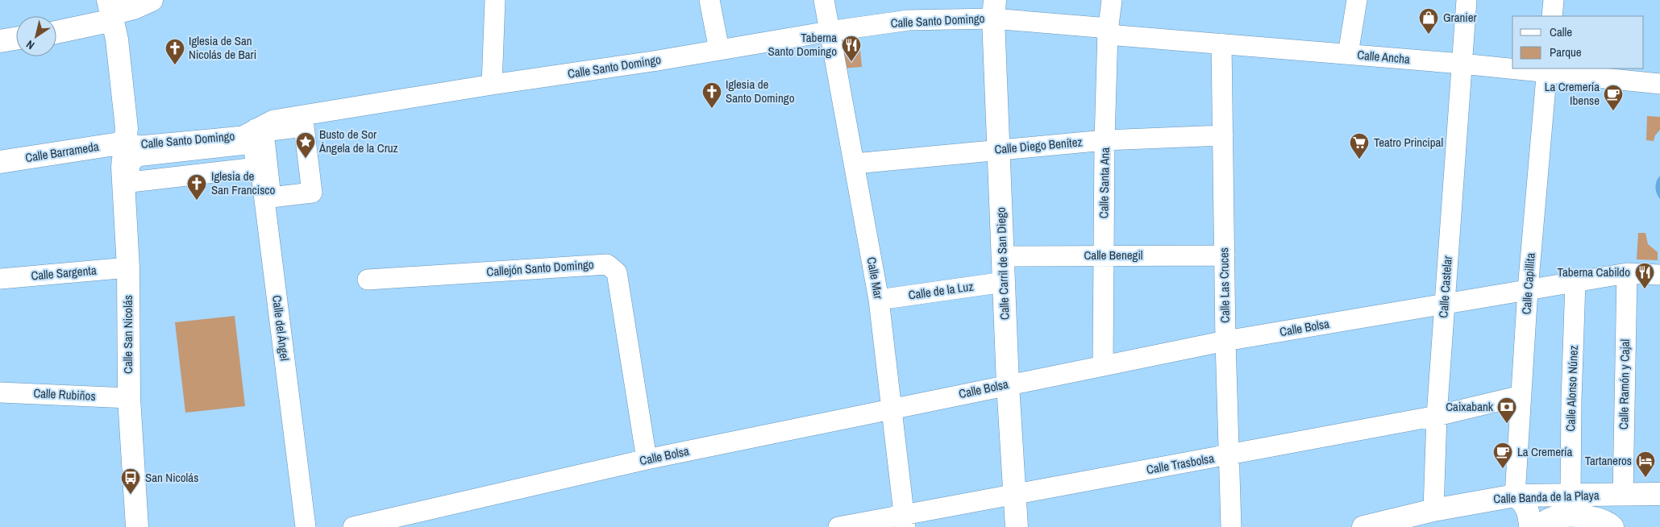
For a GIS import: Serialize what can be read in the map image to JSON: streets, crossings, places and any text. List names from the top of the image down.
{
  "streets": {
    "street": [
      "Calle Santo Domingo",
      "Calle Ancha",
      "Calle Diego Benítez",
      "Calle Barrameda",
      "Calle Santa Ana",
      "Calle Benegil",
      "Calle Carril de San Diego",
      "Callejón Santo Domingo",
      "Calle Sargenta",
      "Calle Mar",
      "Calle Capillita",
      "Calle Las Cruces",
      "Calle Castelar",
      "Calle de la Luz",
      "Calle del Ángel",
      "Calle Bolsa",
      "Calle San Nicolás",
      "Calle Ramón y Cajal",
      "Calle Alonso Núnez",
      "Calle Rubiños",
      "Calle Trasbolsa",
      "Calle Banda de la Playa"
    ]
  },
  "crossings": [
    ["Calle Santo Domingo", "Calle Ancha"],
    ["Calle Santo Domingo", "Calle Barrameda"],
    ["Calle Santo Domingo", "Calle Santa Ana"],
    ["Calle Santo Domingo", "Calle Carril de San Diego"],
    ["Calle Santo Domingo", "Calle Mar"],
    ["Calle Santo Domingo", "Calle del Ángel"],
    ["Calle Santo Domingo", "Calle San Nicolás"],
    ["Calle Ancha", "Calle Santa Ana"],
    ["Calle Ancha", "Calle Capillita"],
    ["Calle Ancha", "Calle Las Cruces"],
    ["Calle Ancha", "Calle Castelar"],
    ["Calle Diego Benítez", "Calle Santa Ana"],
    ["Calle Diego Benítez", "Calle Carril de San Diego"],
    ["Calle Diego Benítez", "Calle Mar"],
    ["Calle Diego Benítez", "Calle Las Cruces"],
    ["Calle Barrameda", "Calle San Nicolás"],
    ["Calle Santa Ana", "Calle Benegil"],
    ["Calle Santa Ana", "Calle Bolsa"],
    ["Calle Benegil", "Calle Carril de San Diego"],
    ["Calle Benegil", "Calle Las Cruces"],
    ["Calle Carril de San Diego", "Calle de la Luz"],
    ["Calle Carril de San Diego", "Calle Bolsa"],
    ["Calle Carril de San Diego", "Calle Trasbolsa"],
    ["Callejón Santo Domingo", "Calle Bolsa"],
    ["Calle Sargenta", "Calle San Nicolás"],
    ["Calle Mar", "Calle de la Luz"],
    ["Calle Mar", "Calle Bolsa"],
    ["Calle Mar", "Calle Trasbolsa"],
    ["Calle Capillita", "Calle Bolsa"],
    ["Calle Capillita", "Calle Trasbolsa"],
    ["Calle Capillita", "Calle Banda de la Playa"],
    ["Calle Las Cruces", "Calle Bolsa"],
    ["Calle Las Cruces", "Calle Trasbolsa"],
    ["Calle Castelar", "Calle Bolsa"],
    ["Calle Castelar", "Calle Trasbolsa"],
    ["Calle Castelar", "Calle Banda de la Playa"],
    ["Calle Bolsa", "Calle Ramón y Cajal"],
    ["Calle Bolsa", "Calle Alonso Núnez"],
    ["Calle San Nicolás", "Calle Rubiños"],
    ["Calle Ramón y Cajal", "Calle Banda de la Playa"],
    ["Calle Alonso Núnez", "Calle Banda de la Playa"]
  ],
  "places": {
    "shop": ["Granier"],
    "restaurant": ["Taberna Santo Domingo", "Taberna Cabildo"],
    "church": ["Iglesia de San Nicolás de Bari", "Iglesia de Santo Domingo", "Iglesia de San Francisco"],
    "cafe": ["La Cremería Ibense", "La Cremería"],
    "place": ["Busto de Sor Ángela de la Cruz"],
    "supermarket": ["Teatro Principal"],
    "bank": ["Caixabank"],
    "hotel": ["Tartaneros"],
    "bus stop": ["San Nicolás"]
  },
  "legend": ["Calle", "Parque"],
  "north": "bottom left"
}
